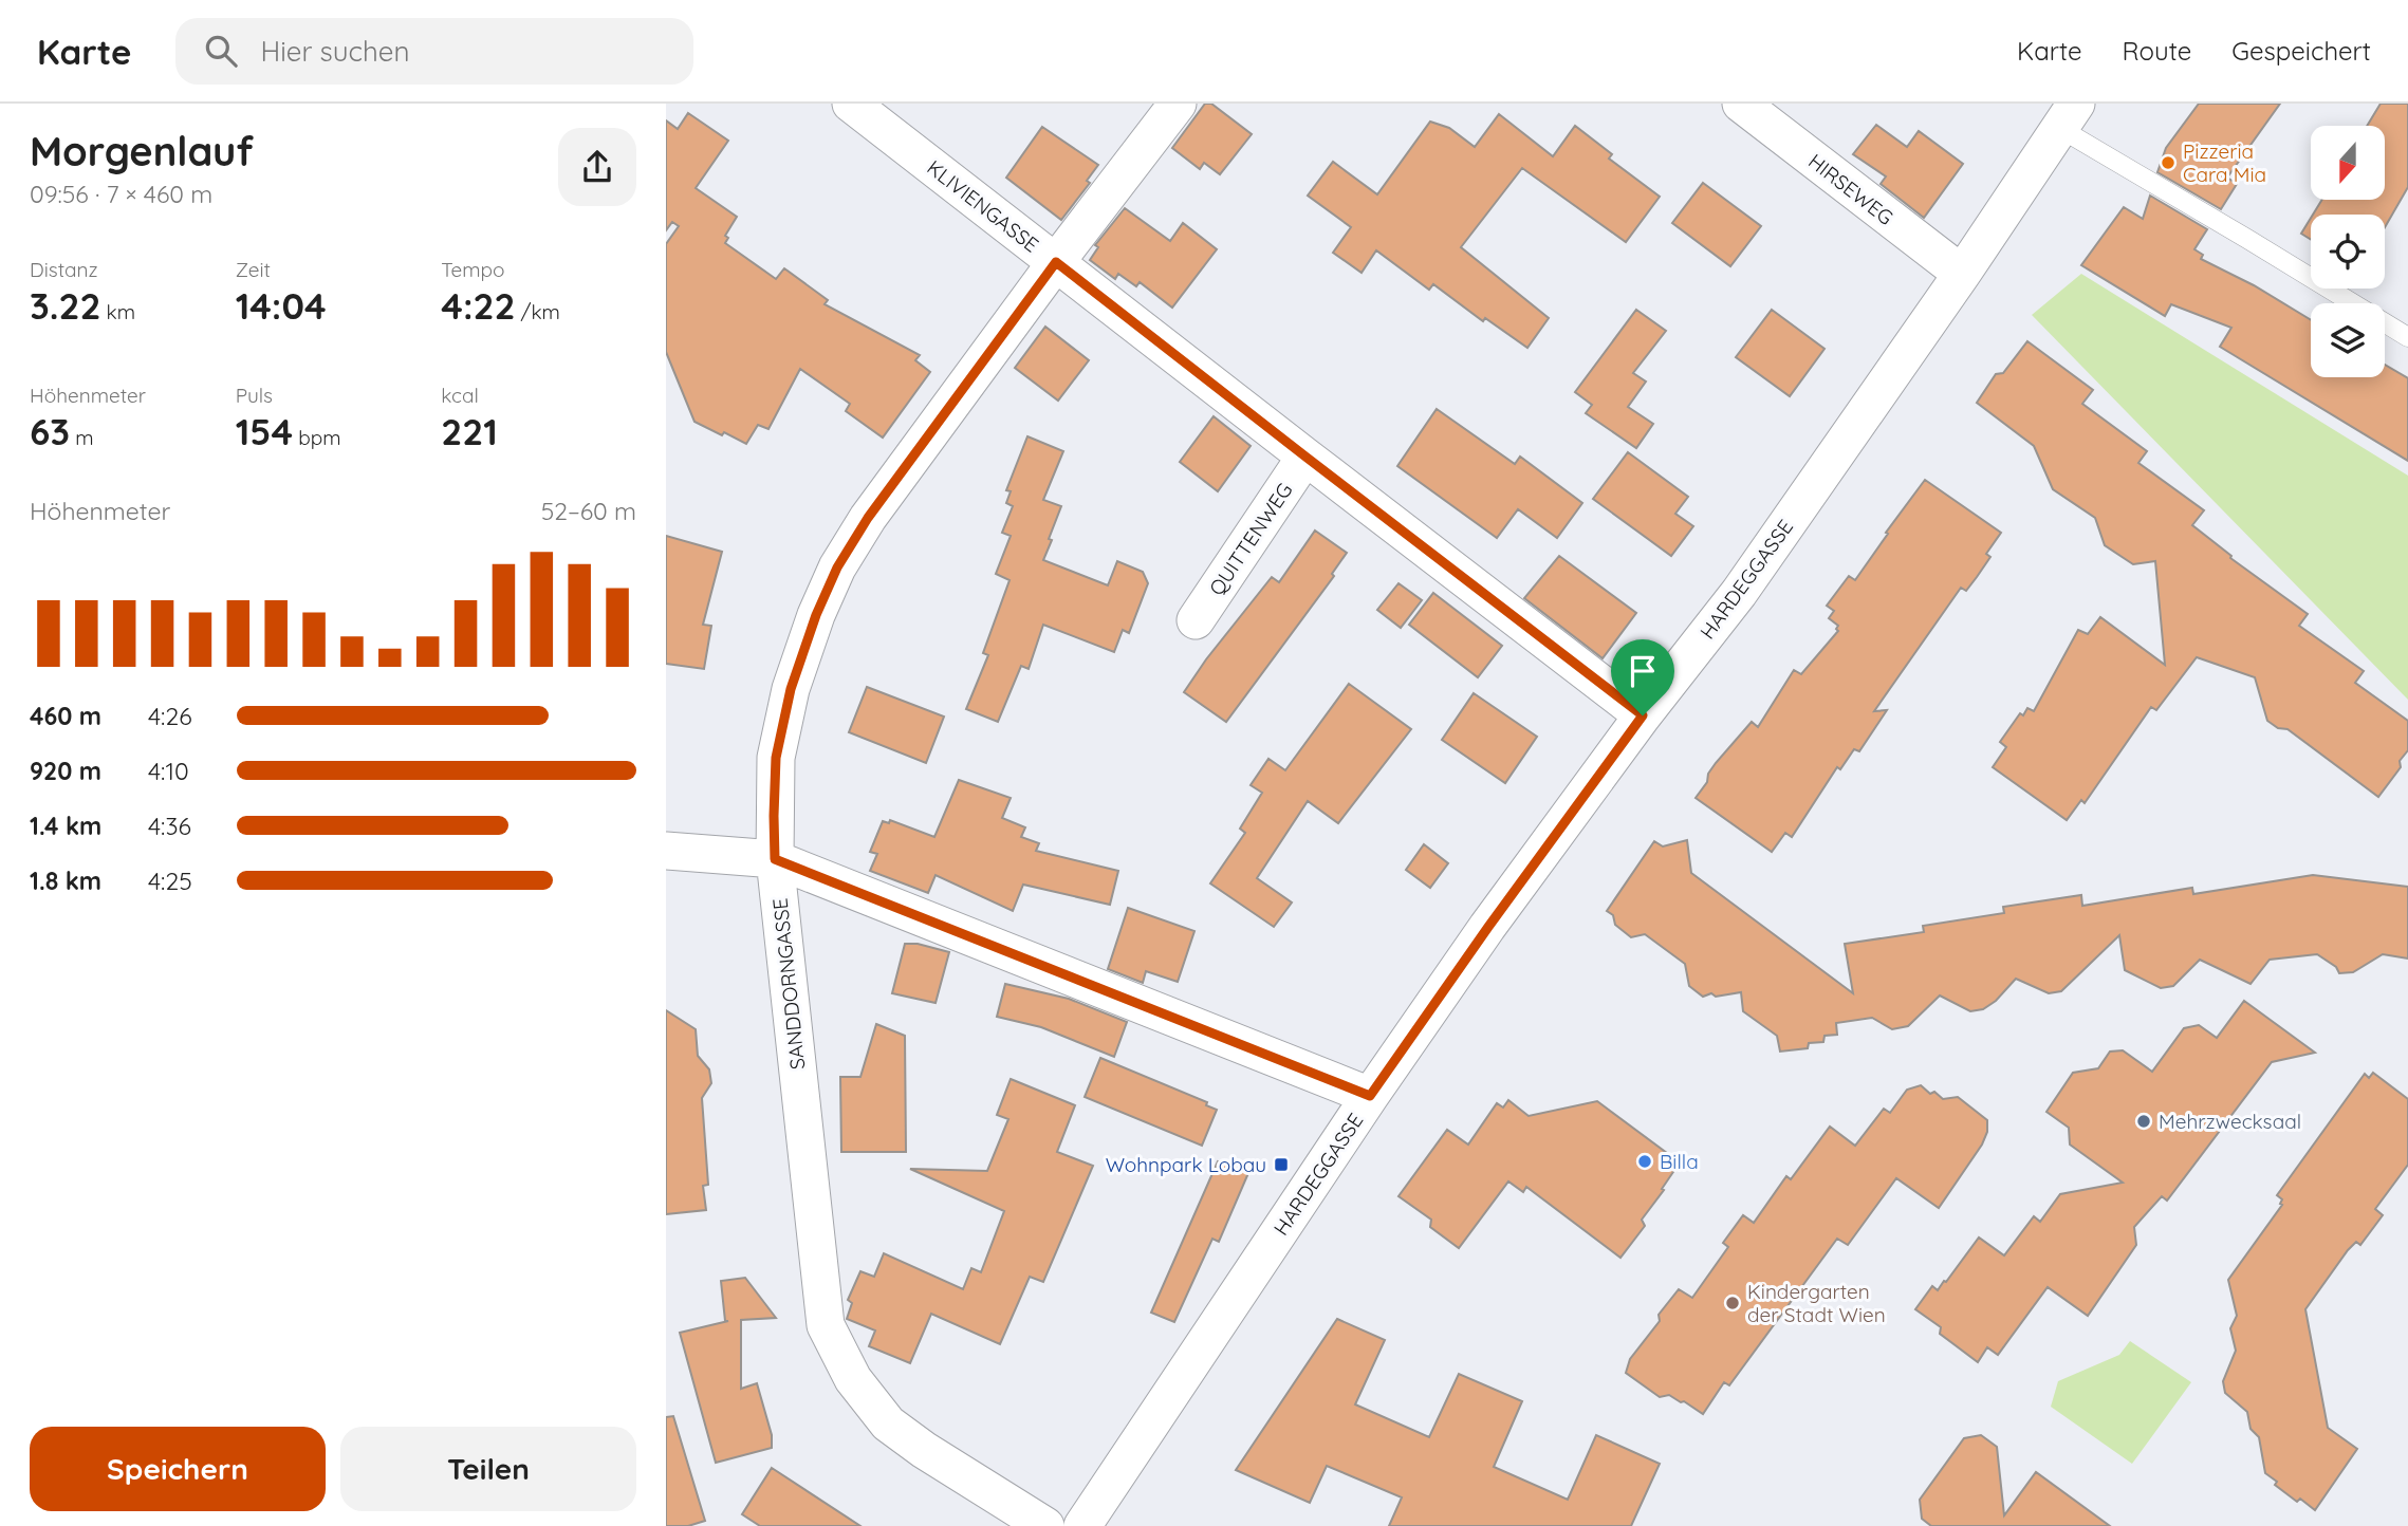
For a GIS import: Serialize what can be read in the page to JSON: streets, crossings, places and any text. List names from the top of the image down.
{
  "streets": {
    "street": [
      "HIRSEWEG",
      "KLIVIENGASSE",
      "QUITTENWEG",
      "HARDEGGASSE",
      "SANDDORNGASSE"
    ]
  },
  "crossings": [
    ["HIRSEWEG", "HARDEGGASSE"],
    ["KLIVIENGASSE", "QUITTENWEG"],
    ["KLIVIENGASSE", "HARDEGGASSE"],
    ["KLIVIENGASSE", "SANDDORNGASSE"]
  ],
  "places": {
    "other": [
      "Pizzeria Cara Mia",
      "Mehrzwecksaal",
      "Billa",
      "Kindergarten der Stadt Wien"
    ],
    "transit": ["Wohnpark Lobau"]
  },
  "north": "bottom",
  "page": {
    "header": "Karte",
    "search": "Hier suchen",
    "nav": ["Karte", "Route", "Gespeichert"],
    "heading": ["Morgenlauf", "09:56 · 7 × 460 m"],
    "stats": [
      ["Distanz", "3.22 km"],
      ["Zeit", "14:04"],
      ["Tempo", "4:22 /km"],
      ["Höhenmeter", "63 m"],
      ["Puls", "154 bpm"],
      ["kcal", "221"]
    ],
    "chart": ["Höhenmeter", "52–60 m"],
    "list": [
      {
        "name": "460 m",
        "note": "4:26"
      },
      {
        "name": "920 m",
        "note": "4:10"
      },
      {
        "name": "1.4 km",
        "note": "4:36"
      },
      {
        "name": "1.8 km",
        "note": "4:25"
      }
    ],
    "buttons": ["Speichern", "Teilen"]
  }
}
